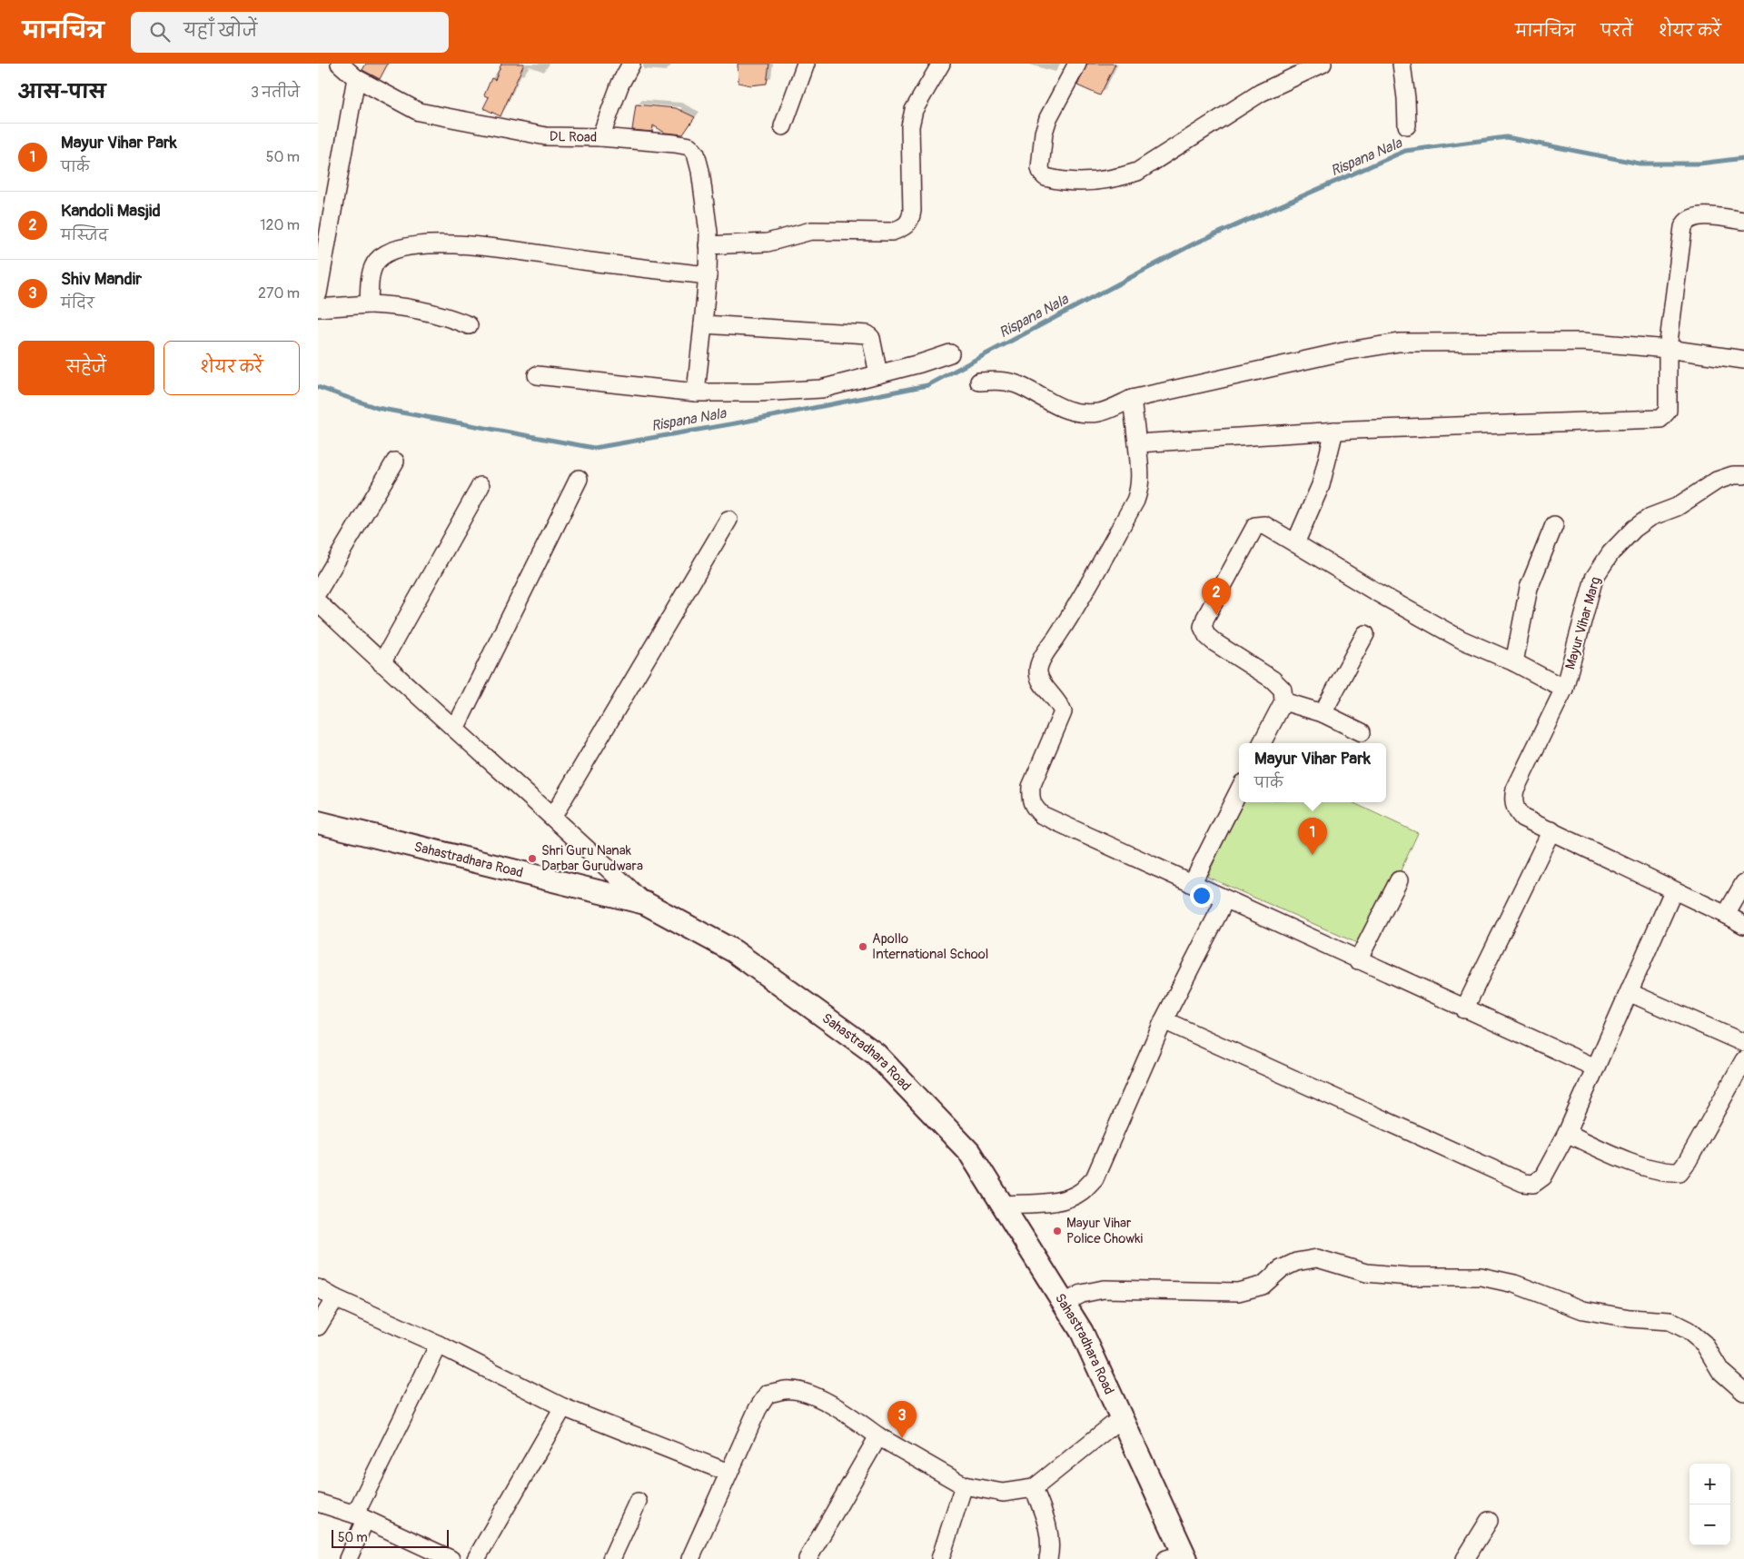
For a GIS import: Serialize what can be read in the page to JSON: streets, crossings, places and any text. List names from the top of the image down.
{
  "streets": {
    "main road": ["Sahastradhara Road"],
    "street": ["DL Road", "Mayur Vihar Marg"]
  },
  "water": ["Rispana Nala"],
  "places": ["Shri Guru Nanak Darbar Gurudwara", "Apollo International School", "Mayur Vihar Police Chowki"],
  "scale_bar": "50 m",
  "page": {
    "header": "मानचित्र",
    "search": "यहाँ खोजें",
    "nav": ["मानचित्र", "परतें", "शेयर करें"],
    "heading": ["आस-पास", "3 नतीजे"],
    "list": [
      {
        "mark": "1",
        "name": "Mayur Vihar Park",
        "note": "पार्क",
        "value": "50 m"
      },
      {
        "mark": "2",
        "name": "Kandoli Masjid",
        "note": "मस्जिद",
        "value": "120 m"
      },
      {
        "mark": "3",
        "name": "Shiv Mandir",
        "note": "मंदिर",
        "value": "270 m"
      }
    ],
    "buttons": ["सहेजें", "शेयर करें"],
    "pins": ["2", "1", "3"],
    "popup": ["Mayur Vihar Park", "पार्क"],
    "map_buttons": ["+", "−"],
    "scale": "50 m"
  }
}
